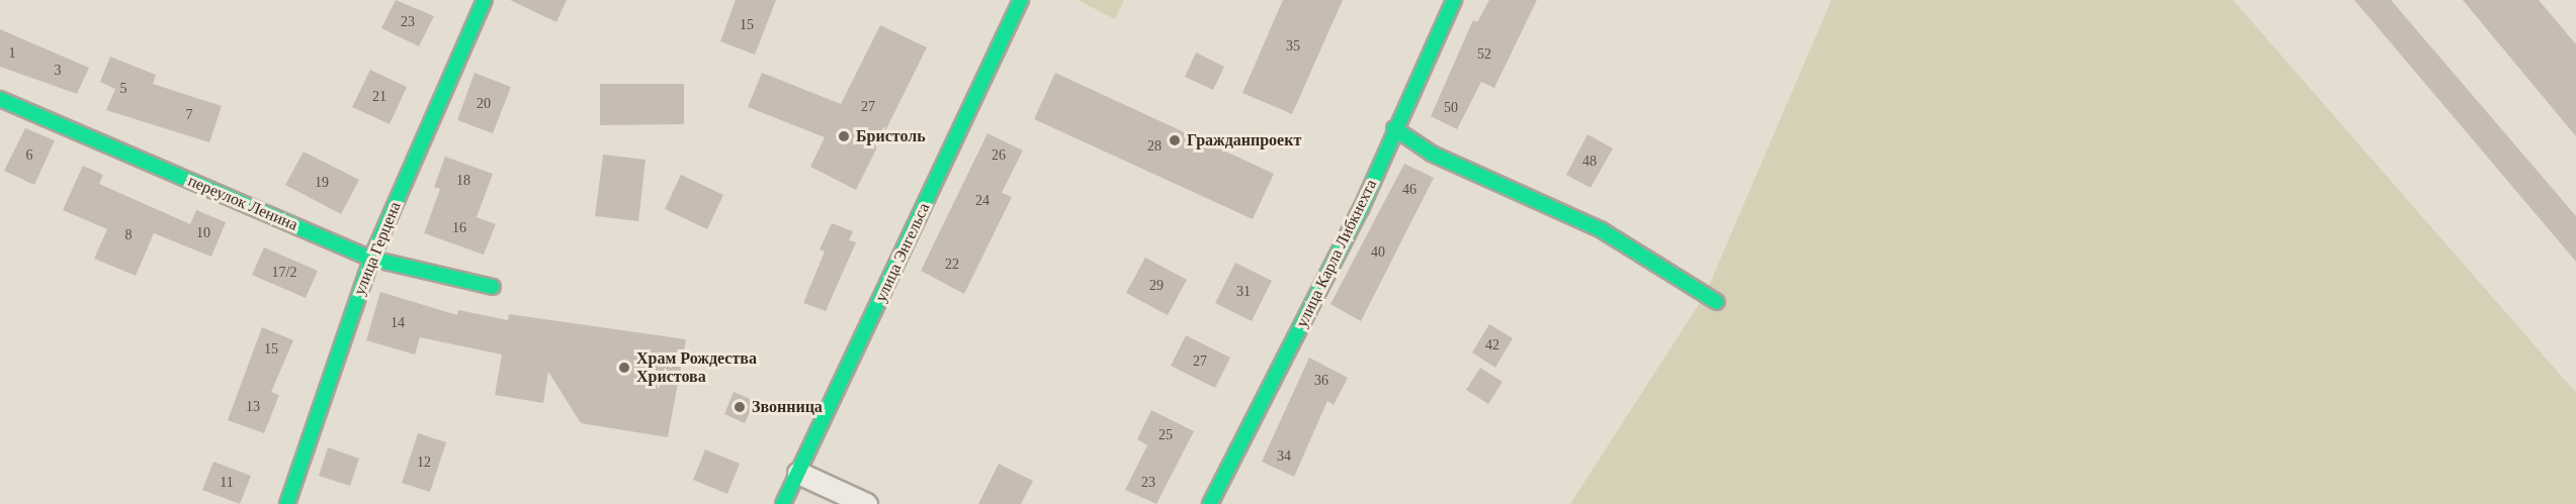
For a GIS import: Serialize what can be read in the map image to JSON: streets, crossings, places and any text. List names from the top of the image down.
{
  "streets": {
    "street": [
      "переулок Ленина",
      "улица Герцена",
      "улица Энгельса",
      "улица Карла Либкнехта"
    ]
  },
  "crossings": [
    ["переулок Ленина", "улица Герцена"]
  ],
  "places": [
    "Бристоль",
    "Гражданпроект",
    "Храм Рождества Христова",
    "Звонница"
  ],
  "house_numbers": [
    "23",
    "15",
    "35",
    "1",
    "52",
    "3",
    "5",
    "21",
    "20",
    "27",
    "50",
    "7",
    "28",
    "6",
    "26",
    "48",
    "18",
    "19",
    "46",
    "24",
    "16",
    "10",
    "8",
    "40",
    "22",
    "17/2",
    "29",
    "31",
    "14",
    "42",
    "15",
    "27",
    "36",
    "13",
    "25",
    "34",
    "12",
    "11",
    "23"
  ]
}
